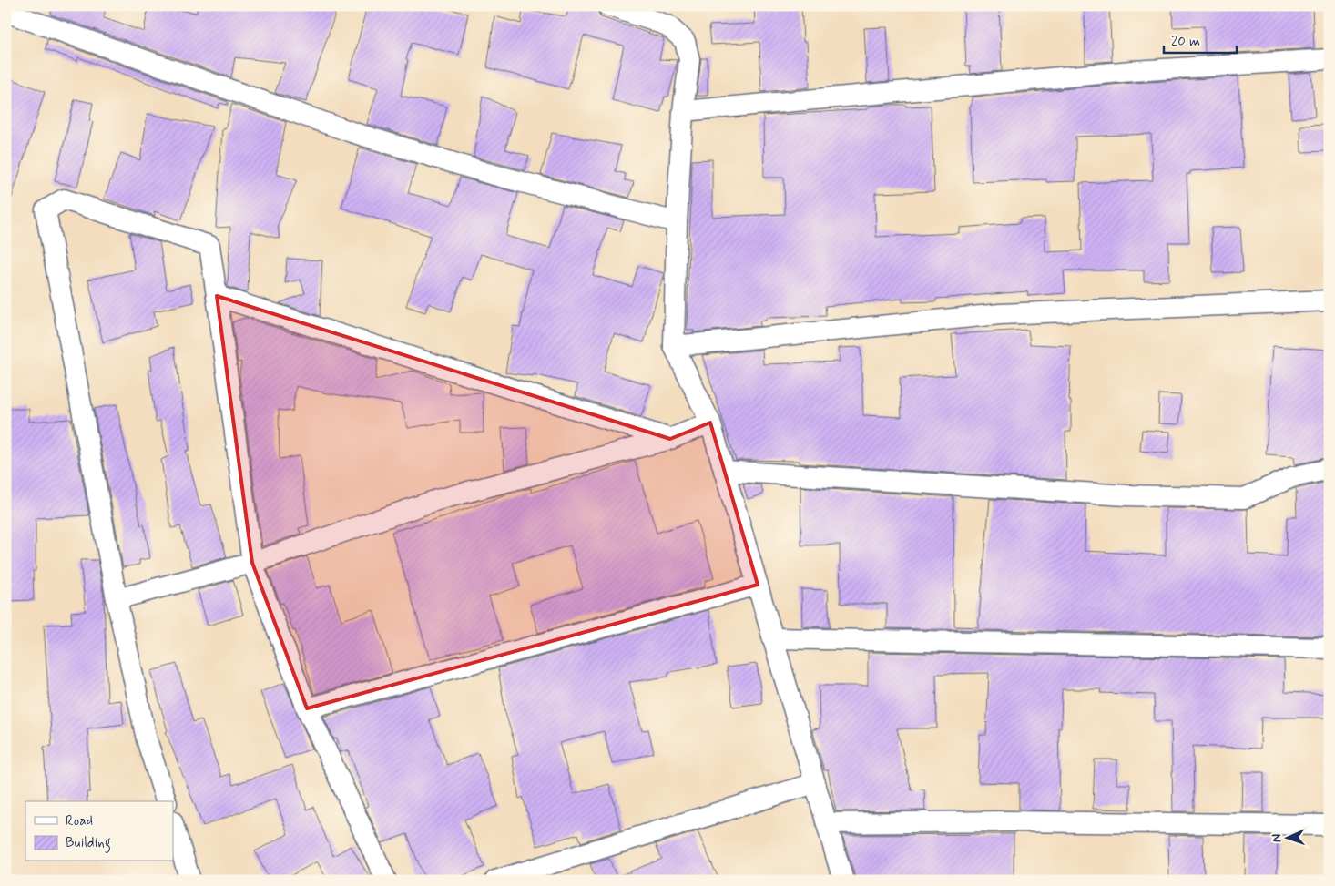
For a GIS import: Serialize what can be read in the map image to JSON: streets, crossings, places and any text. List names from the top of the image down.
{
  "legend": ["Road", "Building"],
  "scale_bar": "20 m",
  "north": "left"
}
